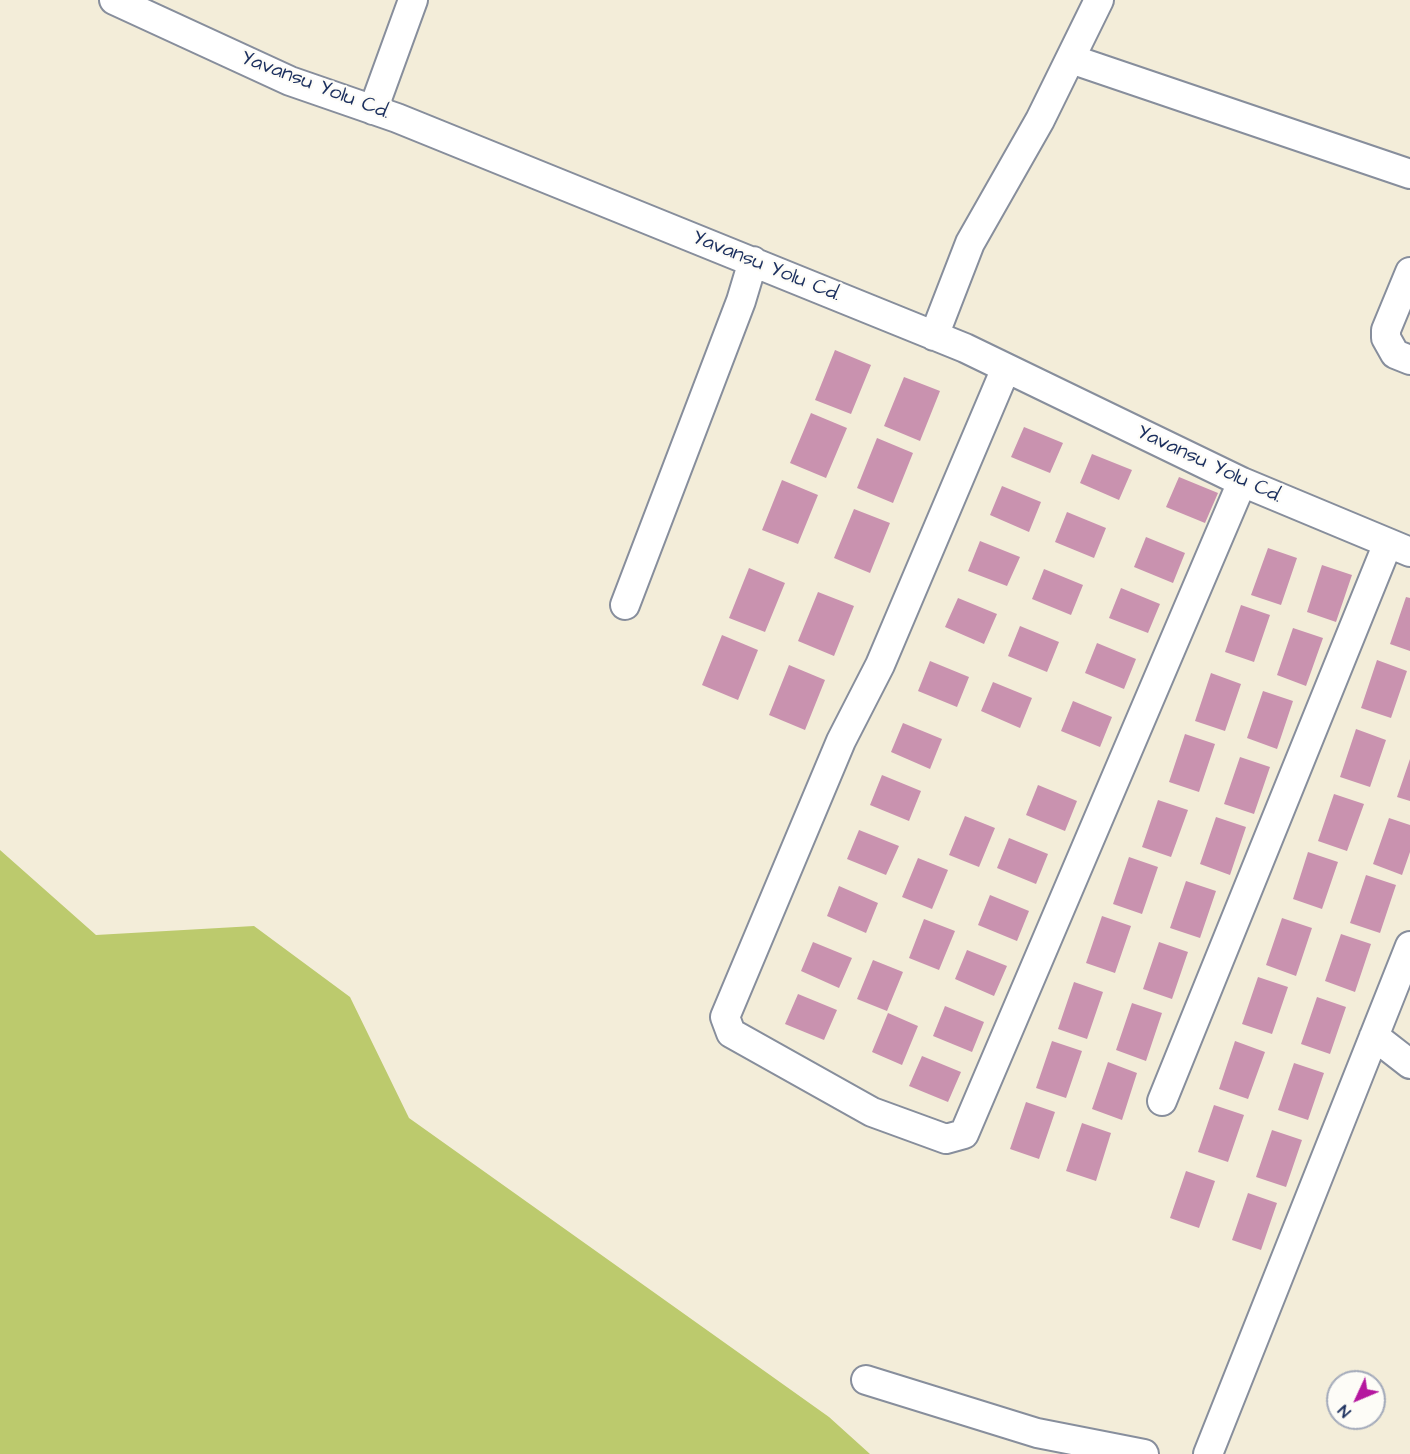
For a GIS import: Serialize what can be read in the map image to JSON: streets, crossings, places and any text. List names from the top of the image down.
{
  "streets": {
    "street": ["Yavansu Yolu Cd."]
  },
  "north": "bottom left"
}
